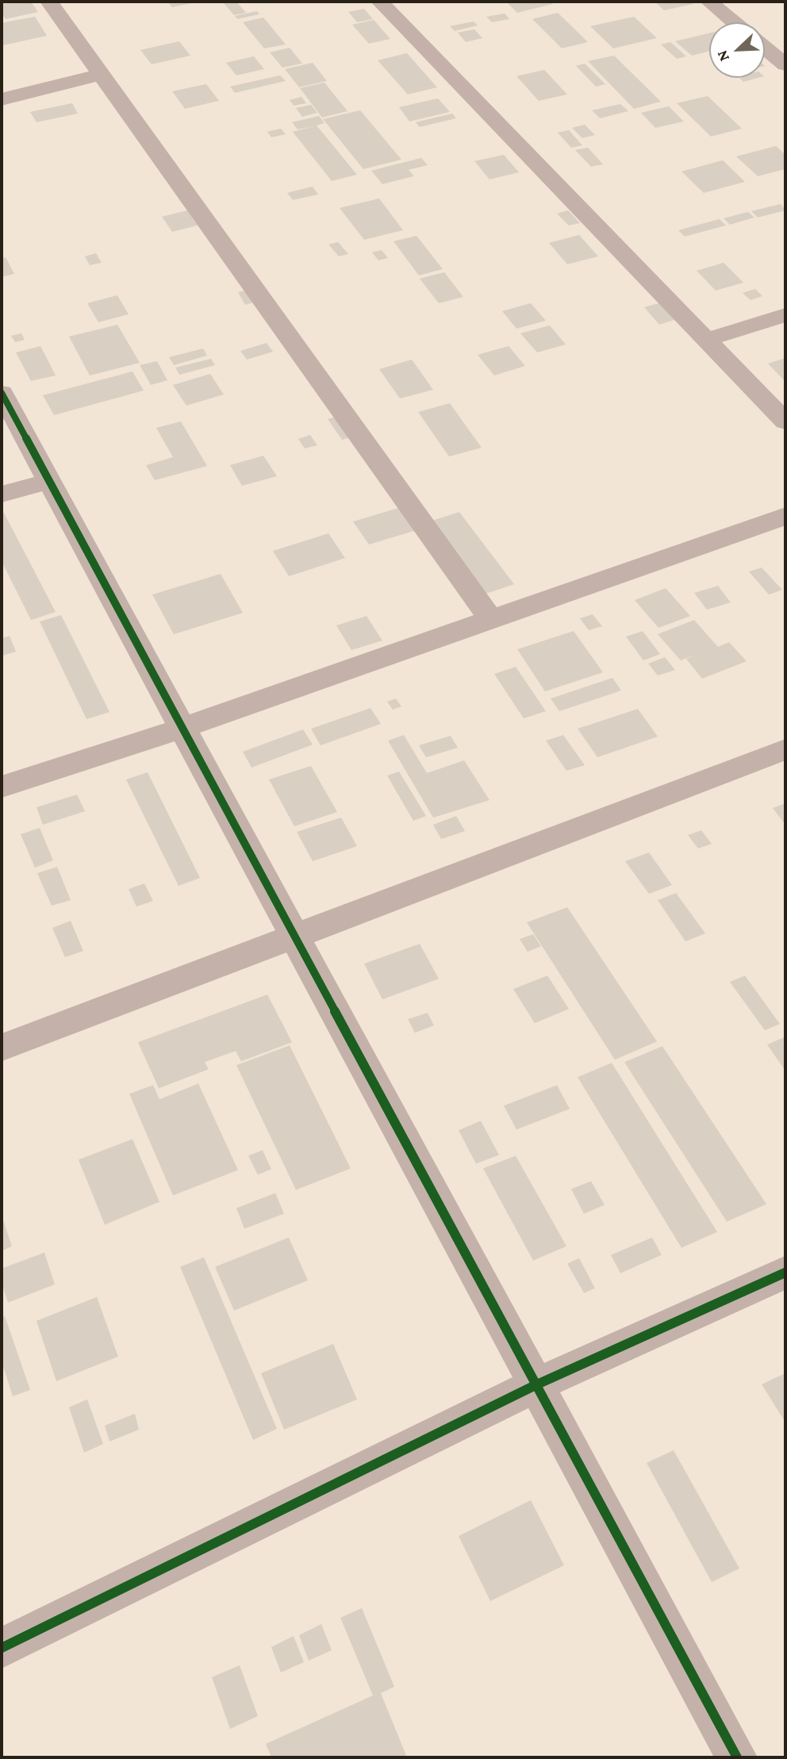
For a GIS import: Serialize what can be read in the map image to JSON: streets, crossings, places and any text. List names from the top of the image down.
{
  "north": "bottom left"
}
